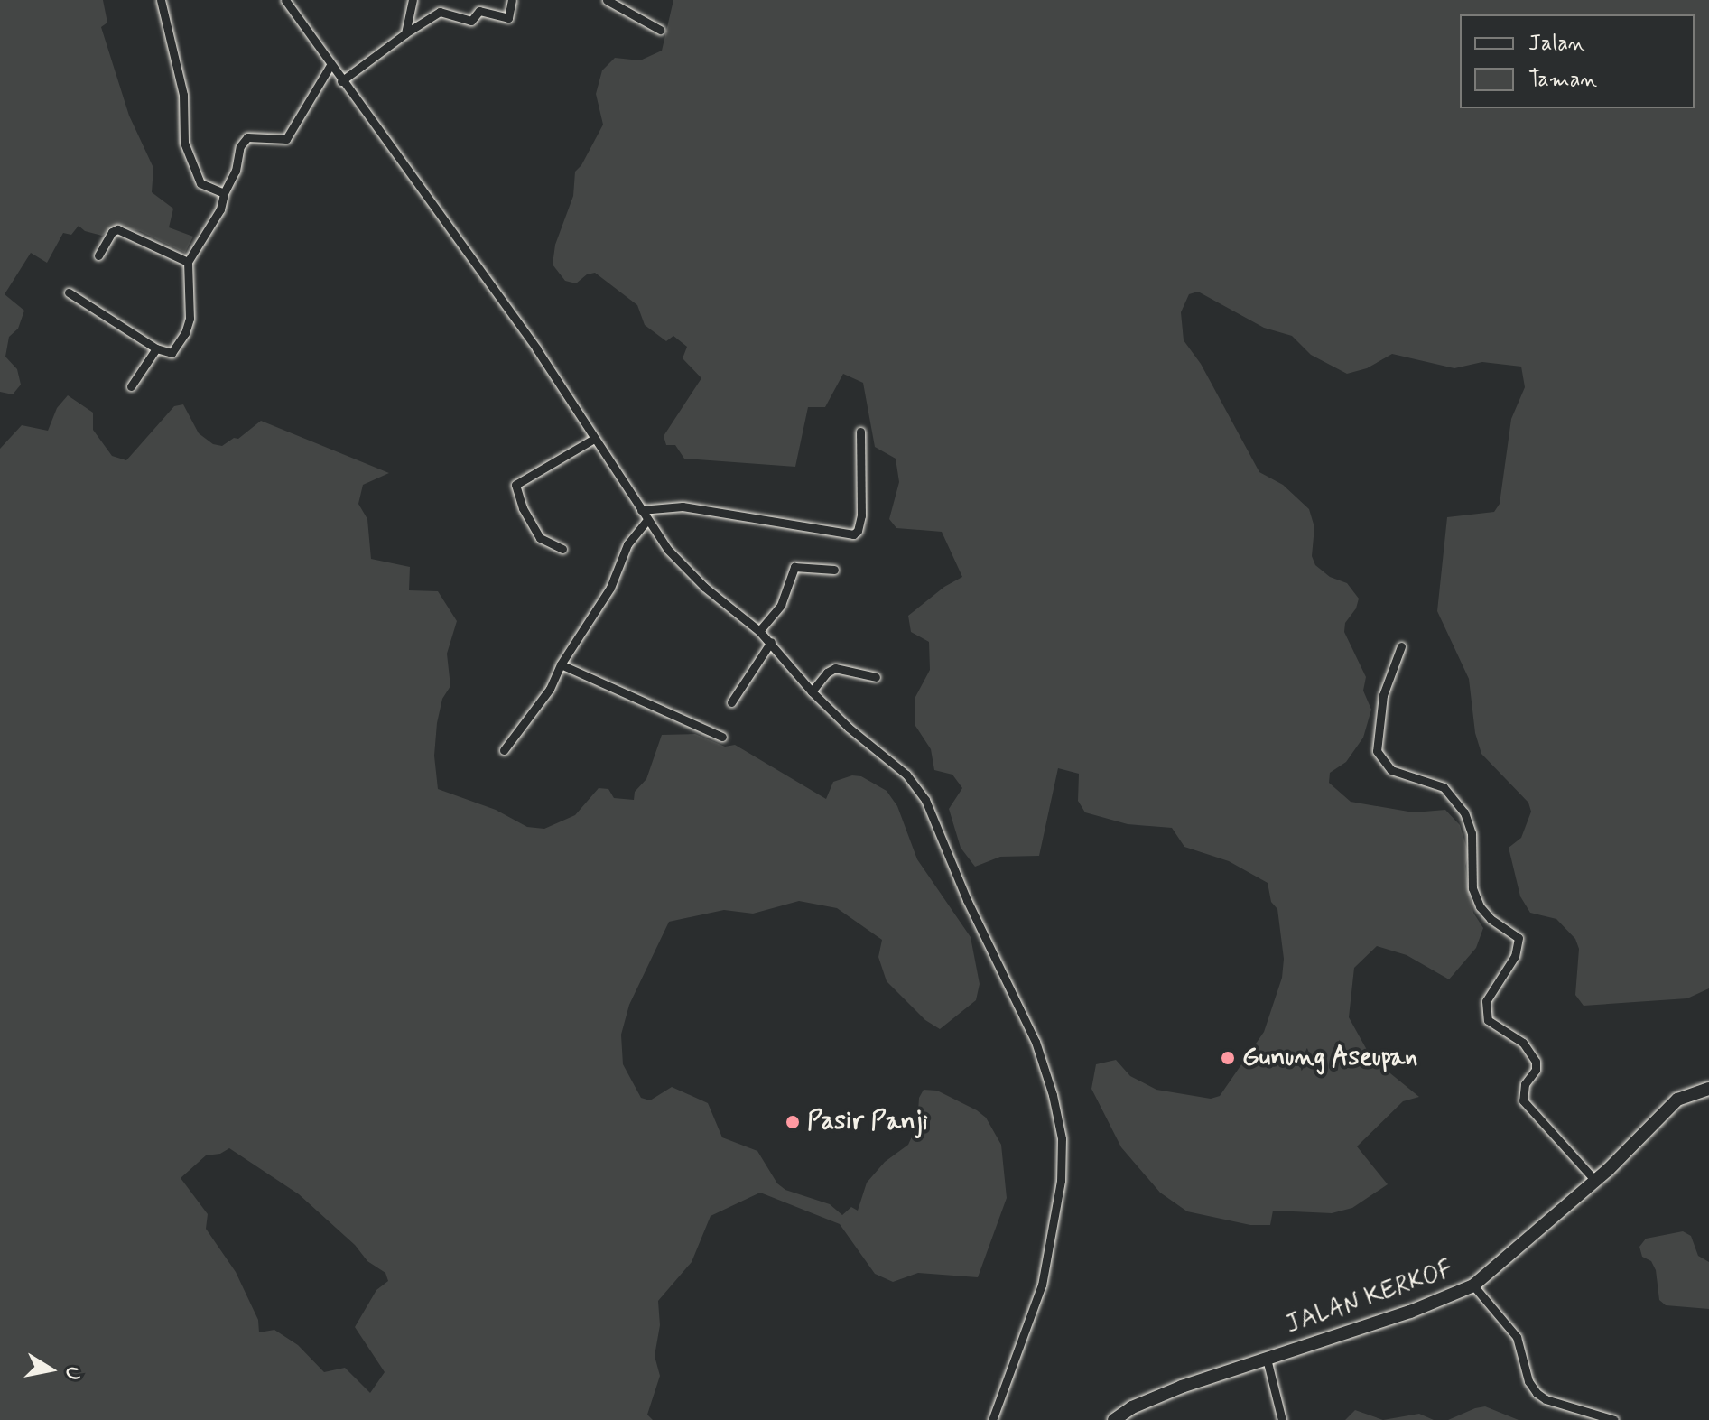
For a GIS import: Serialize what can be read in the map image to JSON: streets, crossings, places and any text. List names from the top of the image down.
{
  "streets": {
    "main road": ["JALAN KERKOF"]
  },
  "places": ["Gunung Aseupan", "Pasir Panji"],
  "legend": ["Jalan", "Taman"],
  "north": "right"
}
